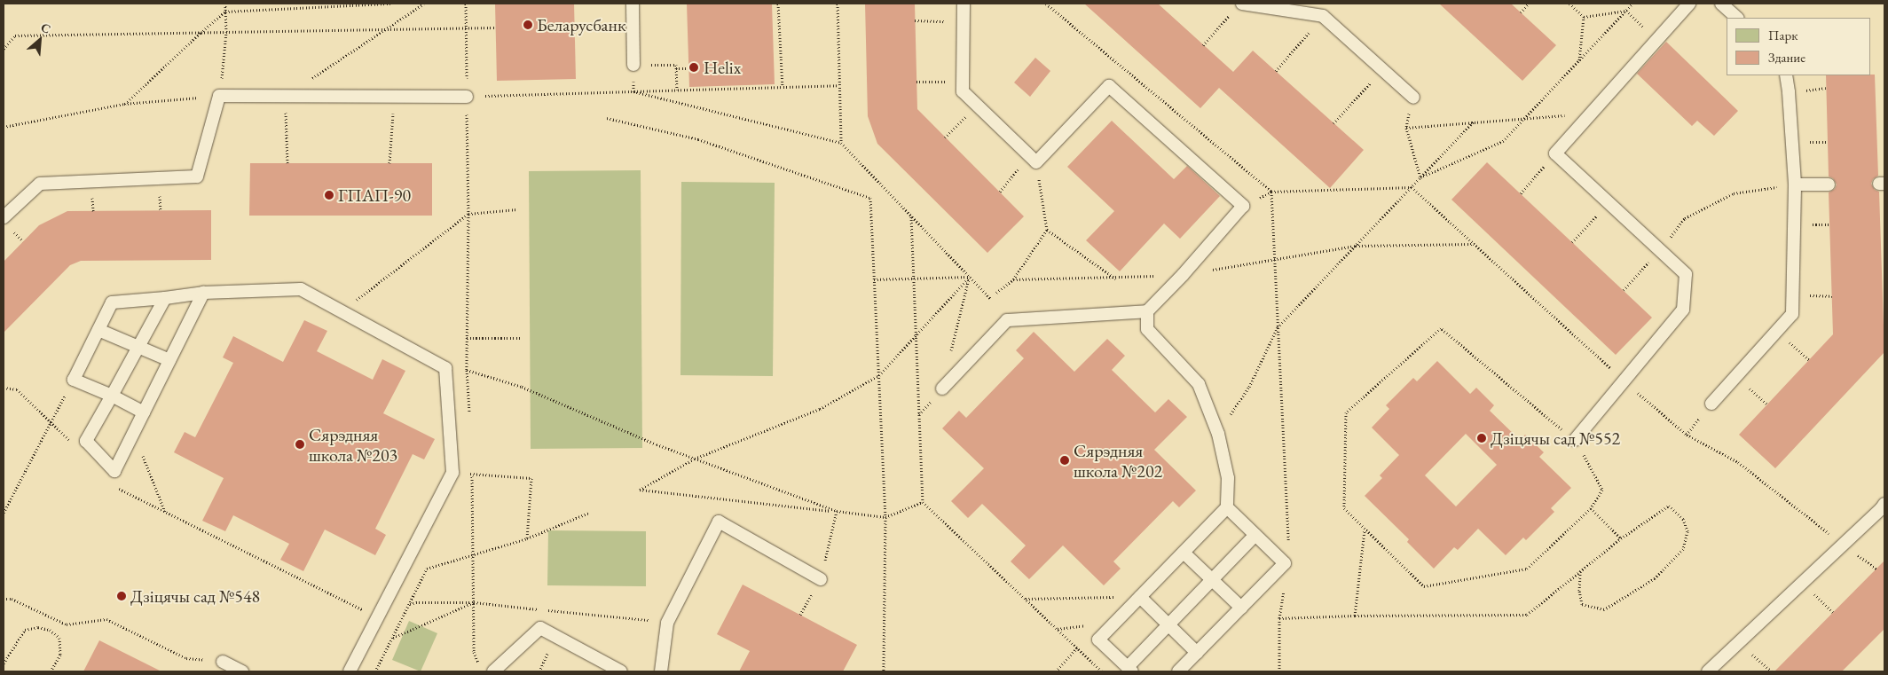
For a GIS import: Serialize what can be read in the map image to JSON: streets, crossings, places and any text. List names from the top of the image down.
{
  "places": [
    "Беларусбанк",
    "Helix",
    "ГПАП-90",
    "Дзіцячы сад №552",
    "Сярэдняя школа №203",
    "Сярэдняя школа №202",
    "Дзіцячы сад №548"
  ],
  "legend": ["Парк", "Здание"],
  "north": "top right"
}
